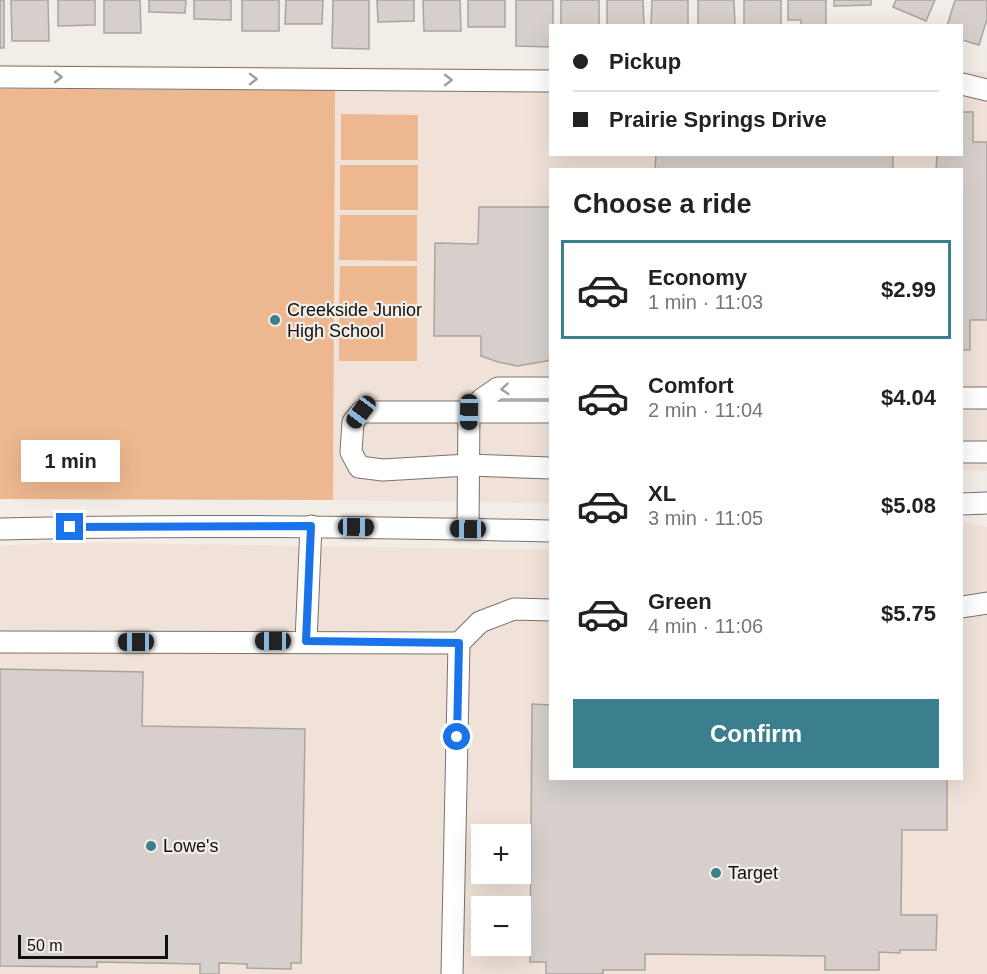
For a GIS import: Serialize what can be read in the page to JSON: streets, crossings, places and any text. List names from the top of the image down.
{
  "places": ["Creekside Junior High School", "Lowe's", "Target"],
  "scale_bar": "50 m",
  "page": {
    "banner": ["Pickup", "Prairie Springs Drive"],
    "heading": "Choose a ride",
    "list": [
      {
        "name": "Economy",
        "note": "1 min · 11:03",
        "value": "$2.99"
      },
      {
        "name": "Comfort",
        "note": "2 min · 11:04",
        "value": "$4.04"
      },
      {
        "name": "XL",
        "note": "3 min · 11:05",
        "value": "$5.08"
      },
      {
        "name": "Green",
        "note": "4 min · 11:06",
        "value": "$5.75"
      }
    ],
    "bubble": "1 min",
    "buttons": "Confirm",
    "map_buttons": ["+", "−"],
    "scale": "50 m"
  }
}
